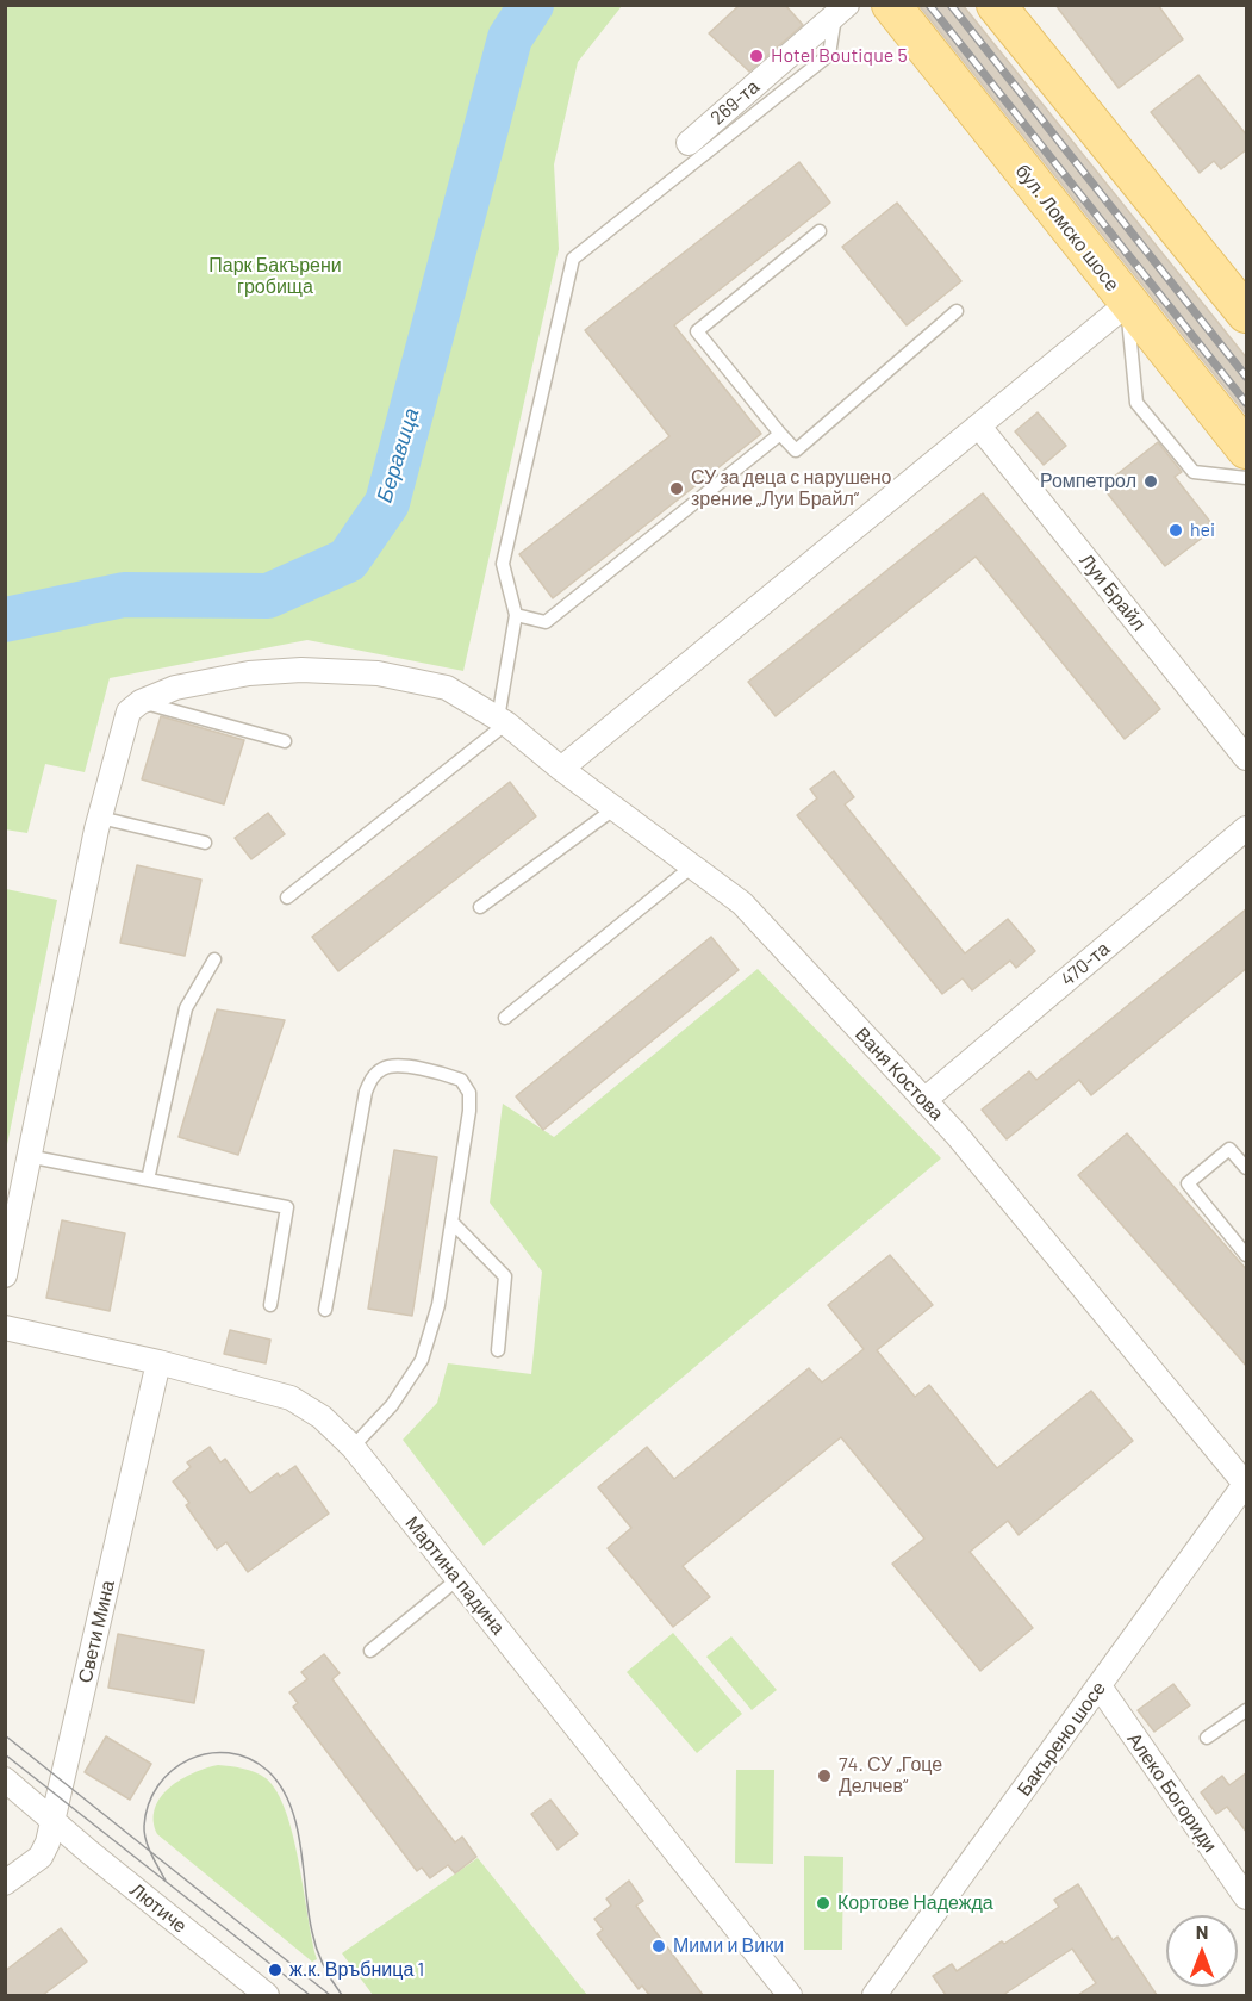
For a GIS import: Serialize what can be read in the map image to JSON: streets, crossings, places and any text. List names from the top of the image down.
{
  "streets": {
    "main road": ["бул. Ломско шосе"],
    "street": [
      "269-та",
      "Луи Брайл",
      "470-та",
      "Ваня Костова",
      "Мартина падина",
      "Свети Мина",
      "Бакърено шосе",
      "Алеко Богориди",
      "Лютиче"
    ]
  },
  "crossings": [
    ["470-та", "Ваня Костова"],
    ["Ваня Костова", "Бакърено шосе"],
    ["Мартина падина", "Свети Мина"],
    ["Свети Мина", "Лютиче"],
    ["Бакърено шосе", "Алеко Богориди"]
  ],
  "water": ["Беравица"],
  "parks": ["Парк Бакърени гробища"],
  "places": [
    "Hotel Boutique 5",
    "Ромпетрол",
    "СУ за деца с нарушено зрение „Луи Брайл“",
    "hei",
    "74. СУ „Гоце Делчев“",
    "Кортове Надежда",
    "Мими и Вики",
    "ж.к. Връбница 1"
  ],
  "north": "top"
}
